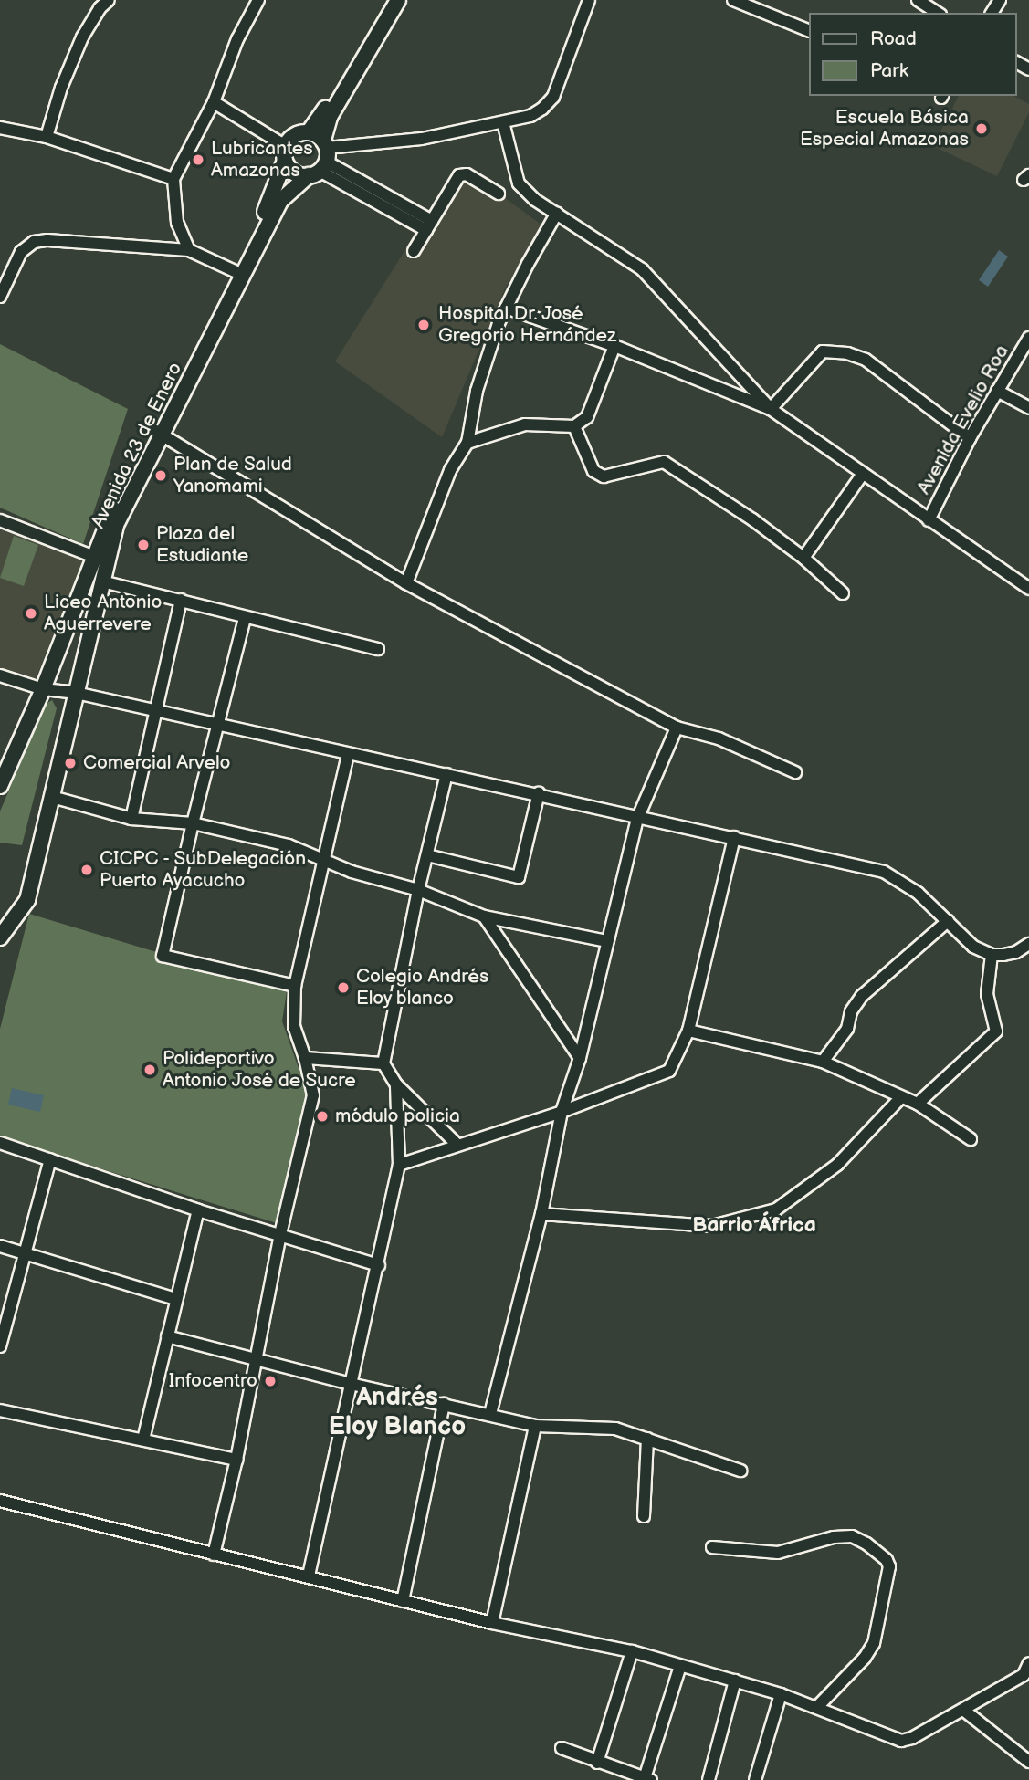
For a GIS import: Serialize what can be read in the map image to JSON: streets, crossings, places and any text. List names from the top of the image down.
{
  "streets": {
    "main road": ["Avenida 23 de Enero"],
    "street": ["Avenida Evelio Roa"]
  },
  "districts": ["Barrio África", "Andrés Eloy Blanco"],
  "places": [
    "Escuela Básica Especial Amazonas",
    "Lubricantes Amazonas",
    "Hospital Dr. José Gregorio Hernández",
    "Plan de Salud Yanomami",
    "Plaza del Estudiante",
    "Liceo Antonio Aguerrevere",
    "Comercial Arvelo",
    "CICPC - SubDelegación Puerto Ayacucho",
    "Colegio Andrés Eloy blanco",
    "Polideportivo Antonio José de Sucre",
    "módulo policia",
    "Infocentro"
  ],
  "legend": ["Road", "Park"]
}
